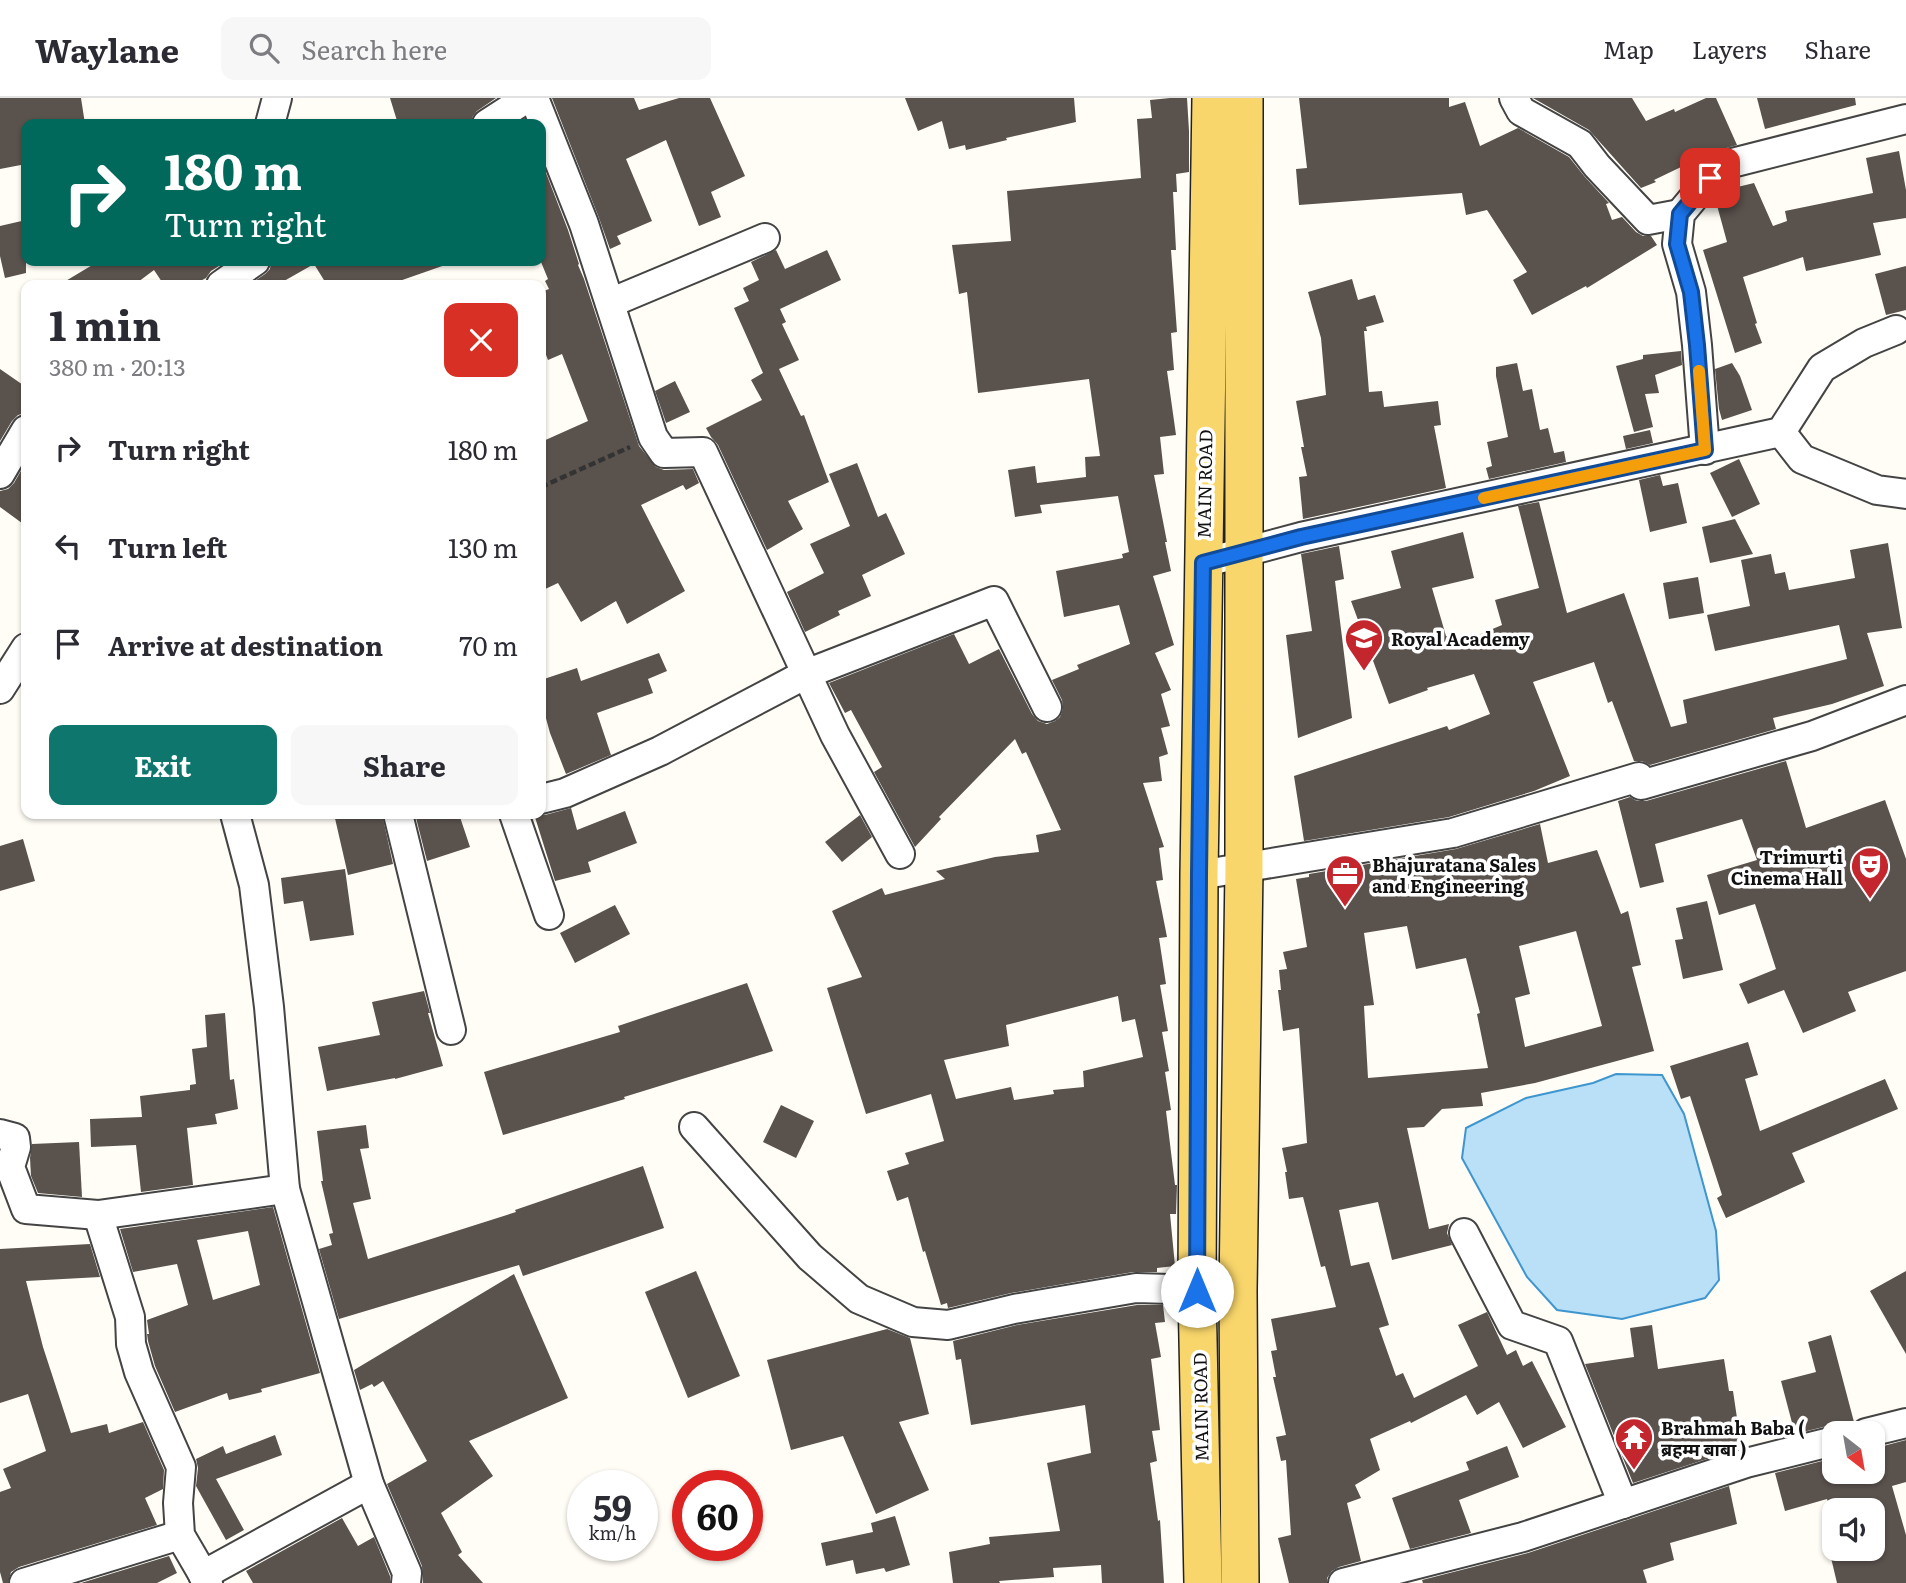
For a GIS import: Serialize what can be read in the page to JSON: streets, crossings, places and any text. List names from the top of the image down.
{
  "streets": {
    "main road": ["MAIN ROAD"]
  },
  "places": {
    "school or university": ["Royal Academy"],
    "theatre": ["Trimurti Cinema Hall"],
    "office": ["Bhajuratana Sales and Engineering"],
    "temple": ["Brahmah Baba ( ब्रहम्म बाबा )"]
  },
  "north": "bottom right",
  "page": {
    "header": "Waylane",
    "search": "Search here",
    "nav": ["Map", "Layers", "Share"],
    "turn": ["180 m", "Turn right"],
    "heading": ["1 min", "380 m · 20:13"],
    "list": [
      {
        "name": "Turn right",
        "value": "180 m"
      },
      {
        "name": "Turn left",
        "value": "130 m"
      },
      {
        "name": "Arrive at destination",
        "value": "70 m"
      }
    ],
    "buttons": ["Exit", "Share"],
    "speed": "59 km/h",
    "limit": "60"
  }
}
